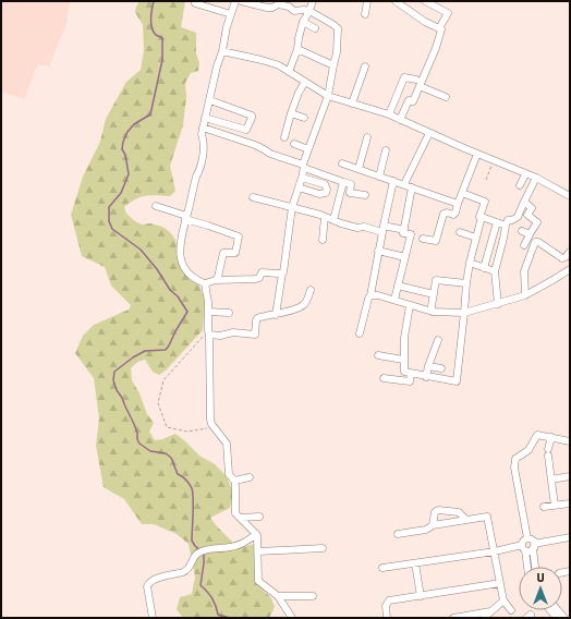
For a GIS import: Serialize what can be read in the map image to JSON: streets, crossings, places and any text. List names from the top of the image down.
{
  "north": "top"
}
